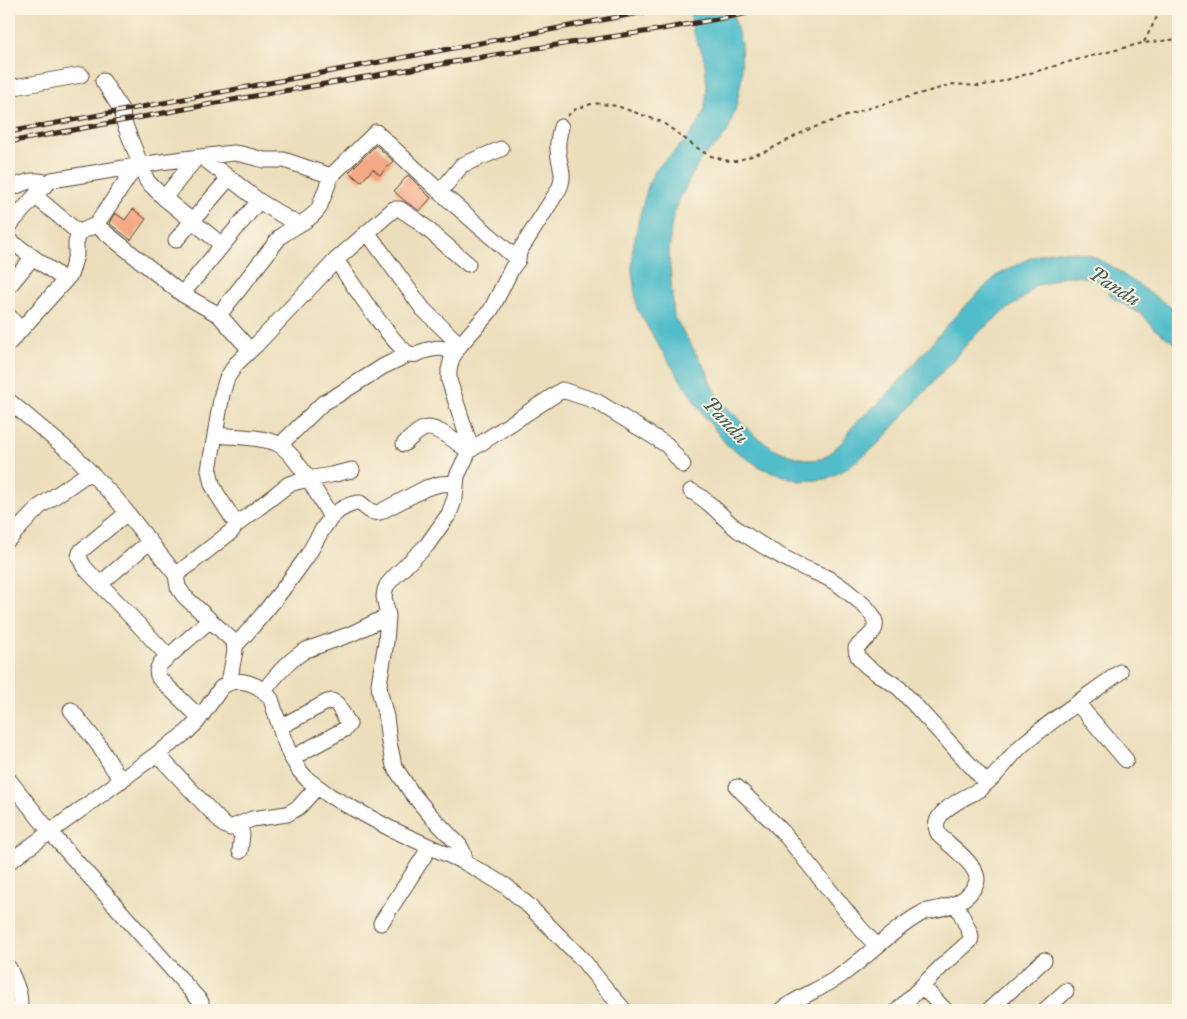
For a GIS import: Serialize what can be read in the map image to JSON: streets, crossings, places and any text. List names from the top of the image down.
{
  "water": ["Pandu"]
}
